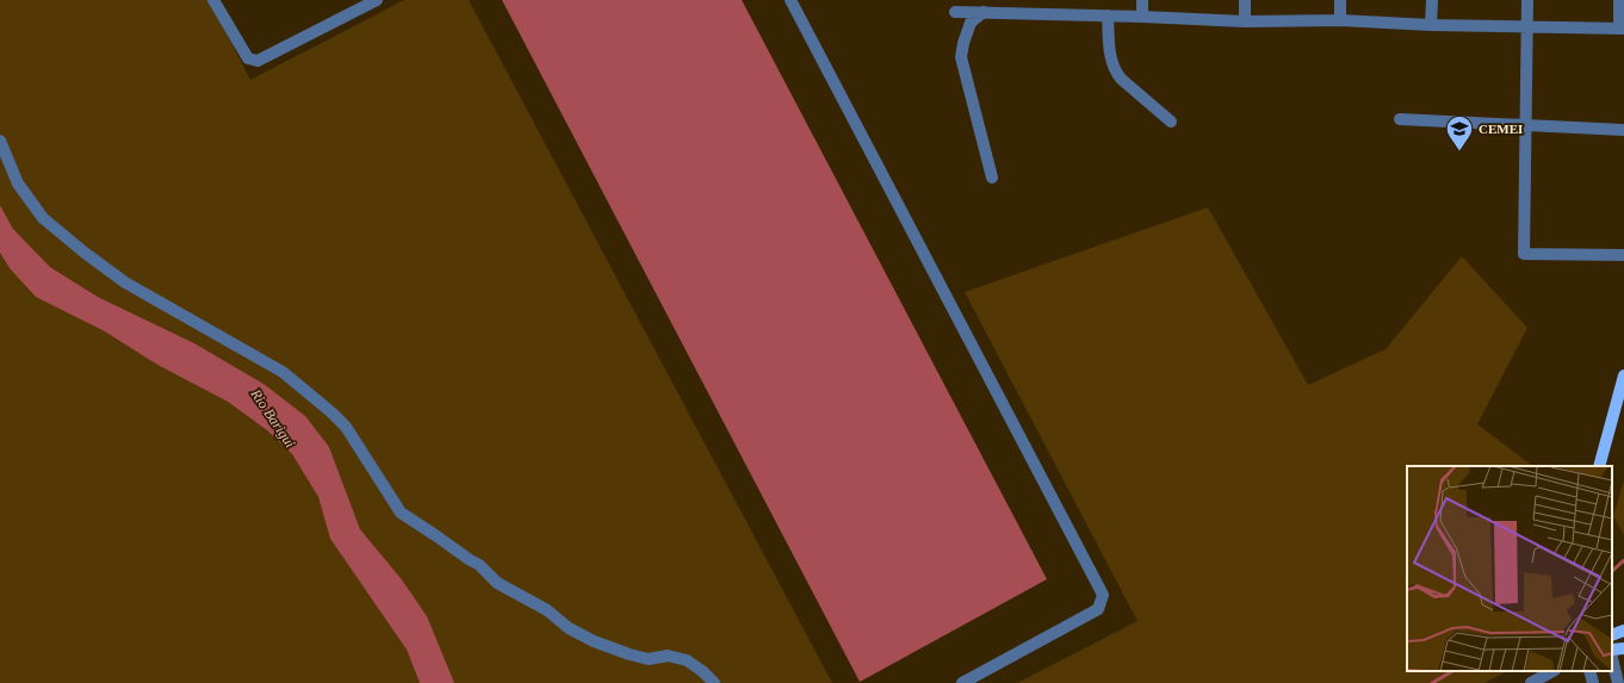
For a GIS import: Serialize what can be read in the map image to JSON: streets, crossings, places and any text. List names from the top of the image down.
{
  "water": ["Rio Barigui"],
  "places": {
    "school or university": ["CEMEI"]
  }
}
